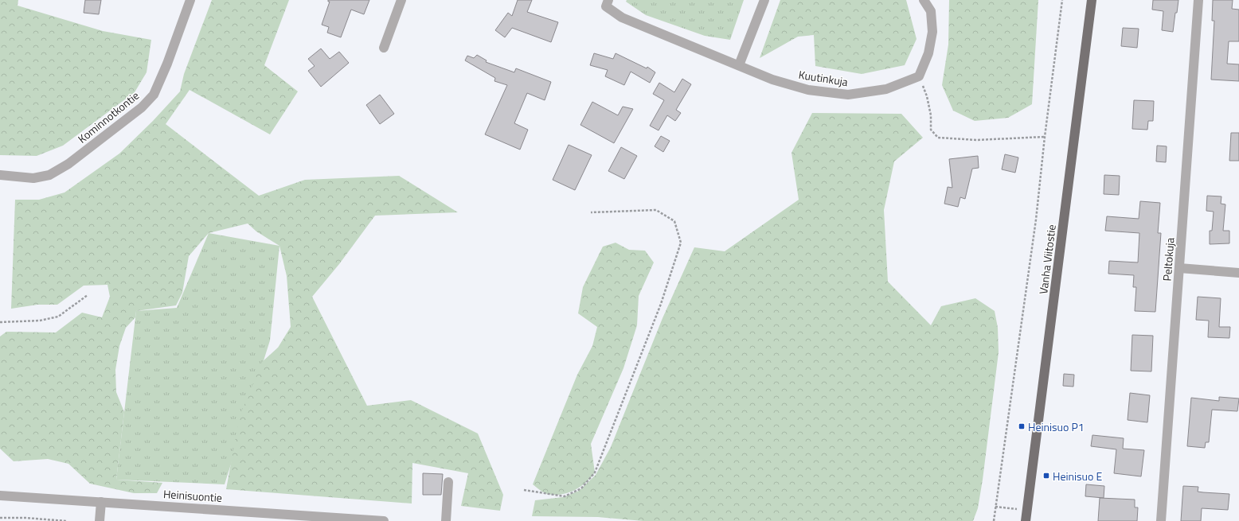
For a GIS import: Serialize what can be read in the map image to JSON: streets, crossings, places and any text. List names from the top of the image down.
{
  "streets": {
    "main road": ["Vanha Viitostie"],
    "street": [
      "Kuutinkuja",
      "Kominnotkontie",
      "Peltokuja",
      "Heinisuontie"
    ]
  },
  "places": {
    "transit": ["Heinisuo P1", "Heinisuo E"]
  }
}
